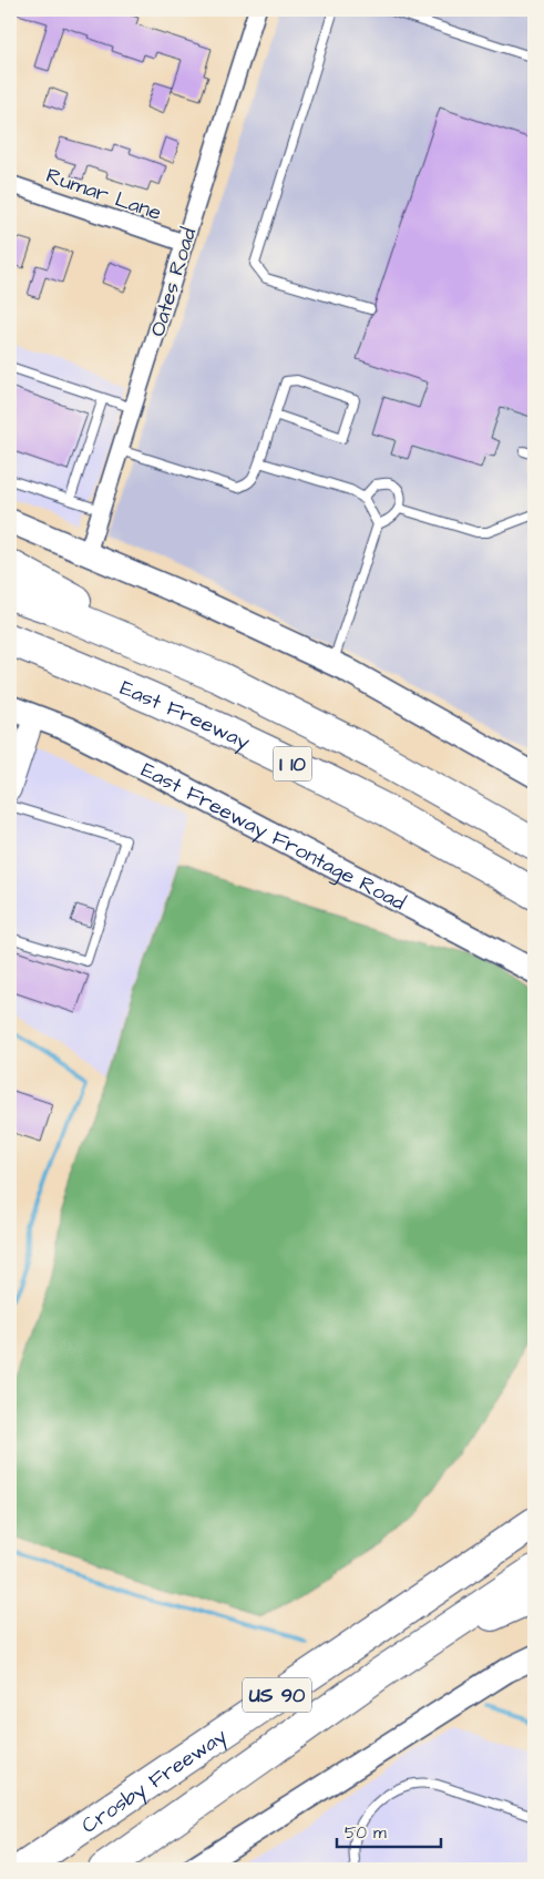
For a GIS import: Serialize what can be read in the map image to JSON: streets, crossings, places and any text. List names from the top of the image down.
{
  "streets": {
    "highway": [
      "East Freeway",
      "I 10",
      "US 90",
      "Crosby Freeway"
    ],
    "main road": ["East Freeway Frontage Road"],
    "street": ["Rumar Lane", "Oates Road"]
  },
  "crossings": [
    ["Rumar Lane", "Oates Road"]
  ],
  "scale_bar": "50 m"
}
